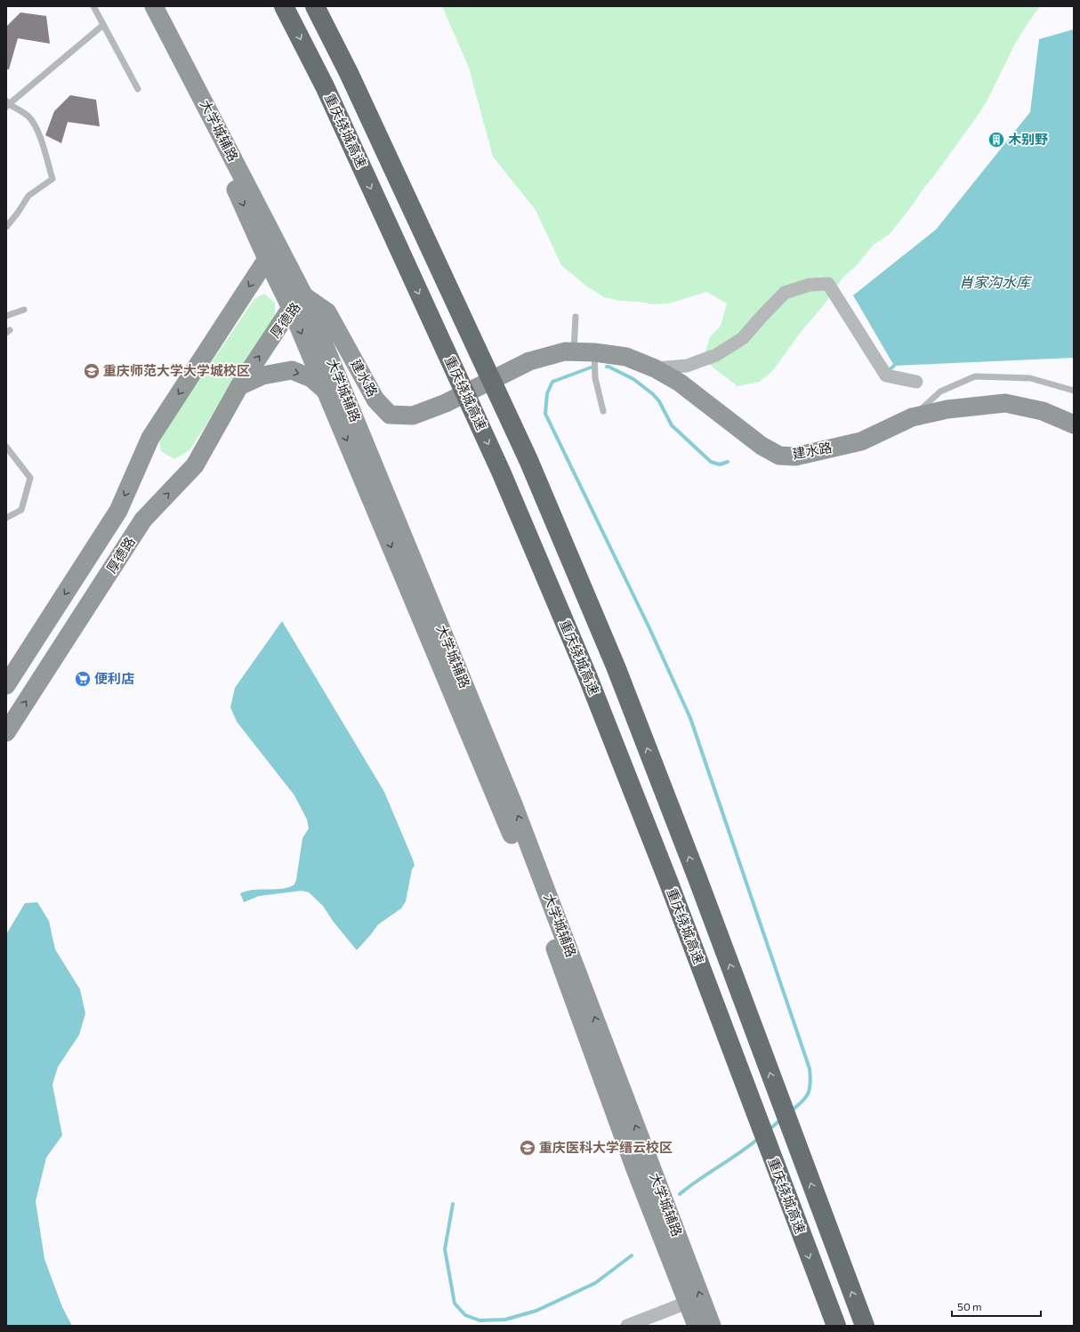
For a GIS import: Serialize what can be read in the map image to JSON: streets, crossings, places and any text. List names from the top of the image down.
{
  "streets": {
    "highway": ["重庆绕城高速"],
    "street": ["大学城辅路", "厚德路", "建水路"]
  },
  "crossings": [
    ["大学城辅路", "厚德路"],
    ["大学城辅路", "建水路"],
    ["厚德路", "建水路"]
  ],
  "water": ["肖家沟水库"],
  "places": {
    "building": ["木别野"],
    "school or university": ["重庆师范大学大学城校区", "重庆医科大学缙云校区"],
    "supermarket": ["便利店"]
  },
  "scale_bar": "50 m"
}
